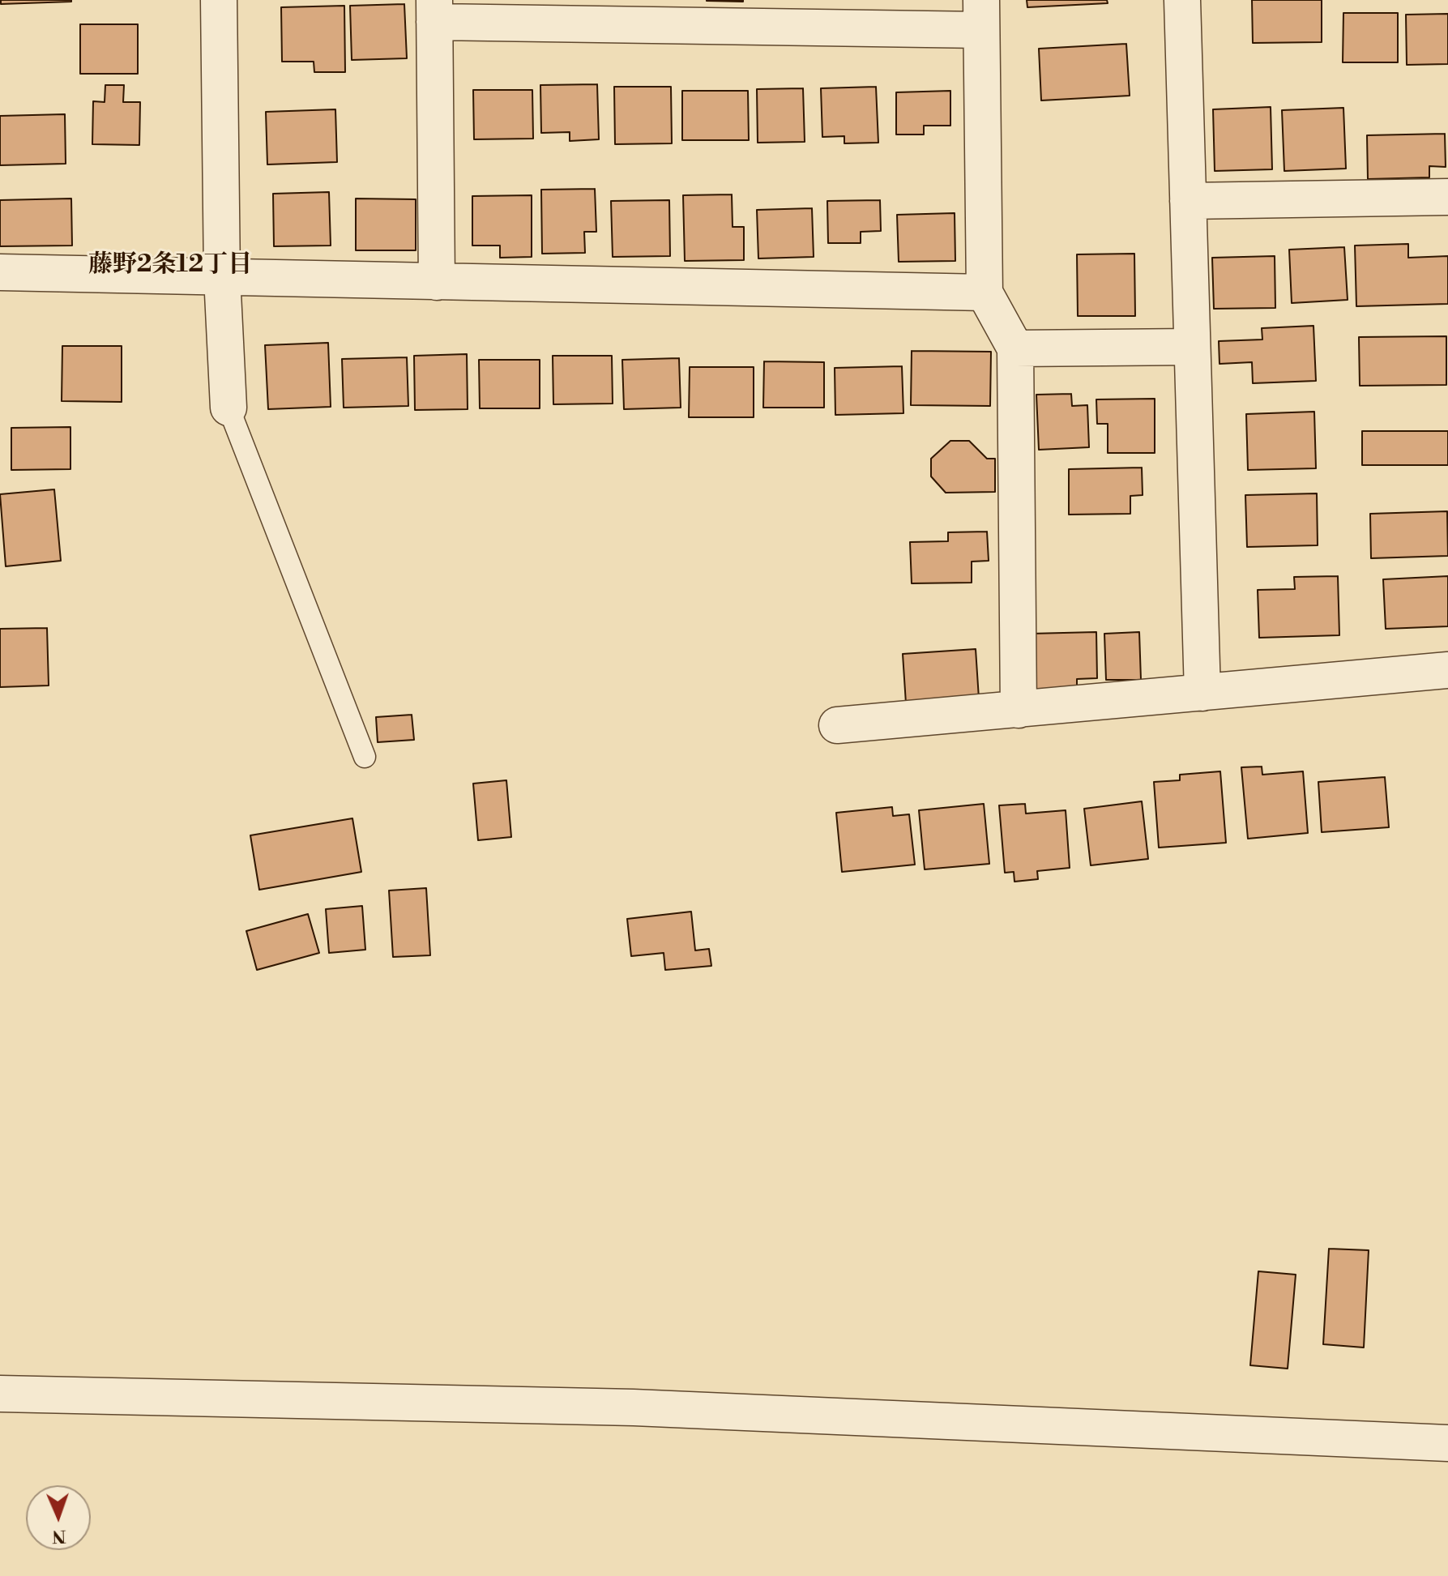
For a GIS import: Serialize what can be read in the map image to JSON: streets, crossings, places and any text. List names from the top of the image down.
{
  "districts": ["藤野2条12丁目"],
  "north": "bottom"
}
